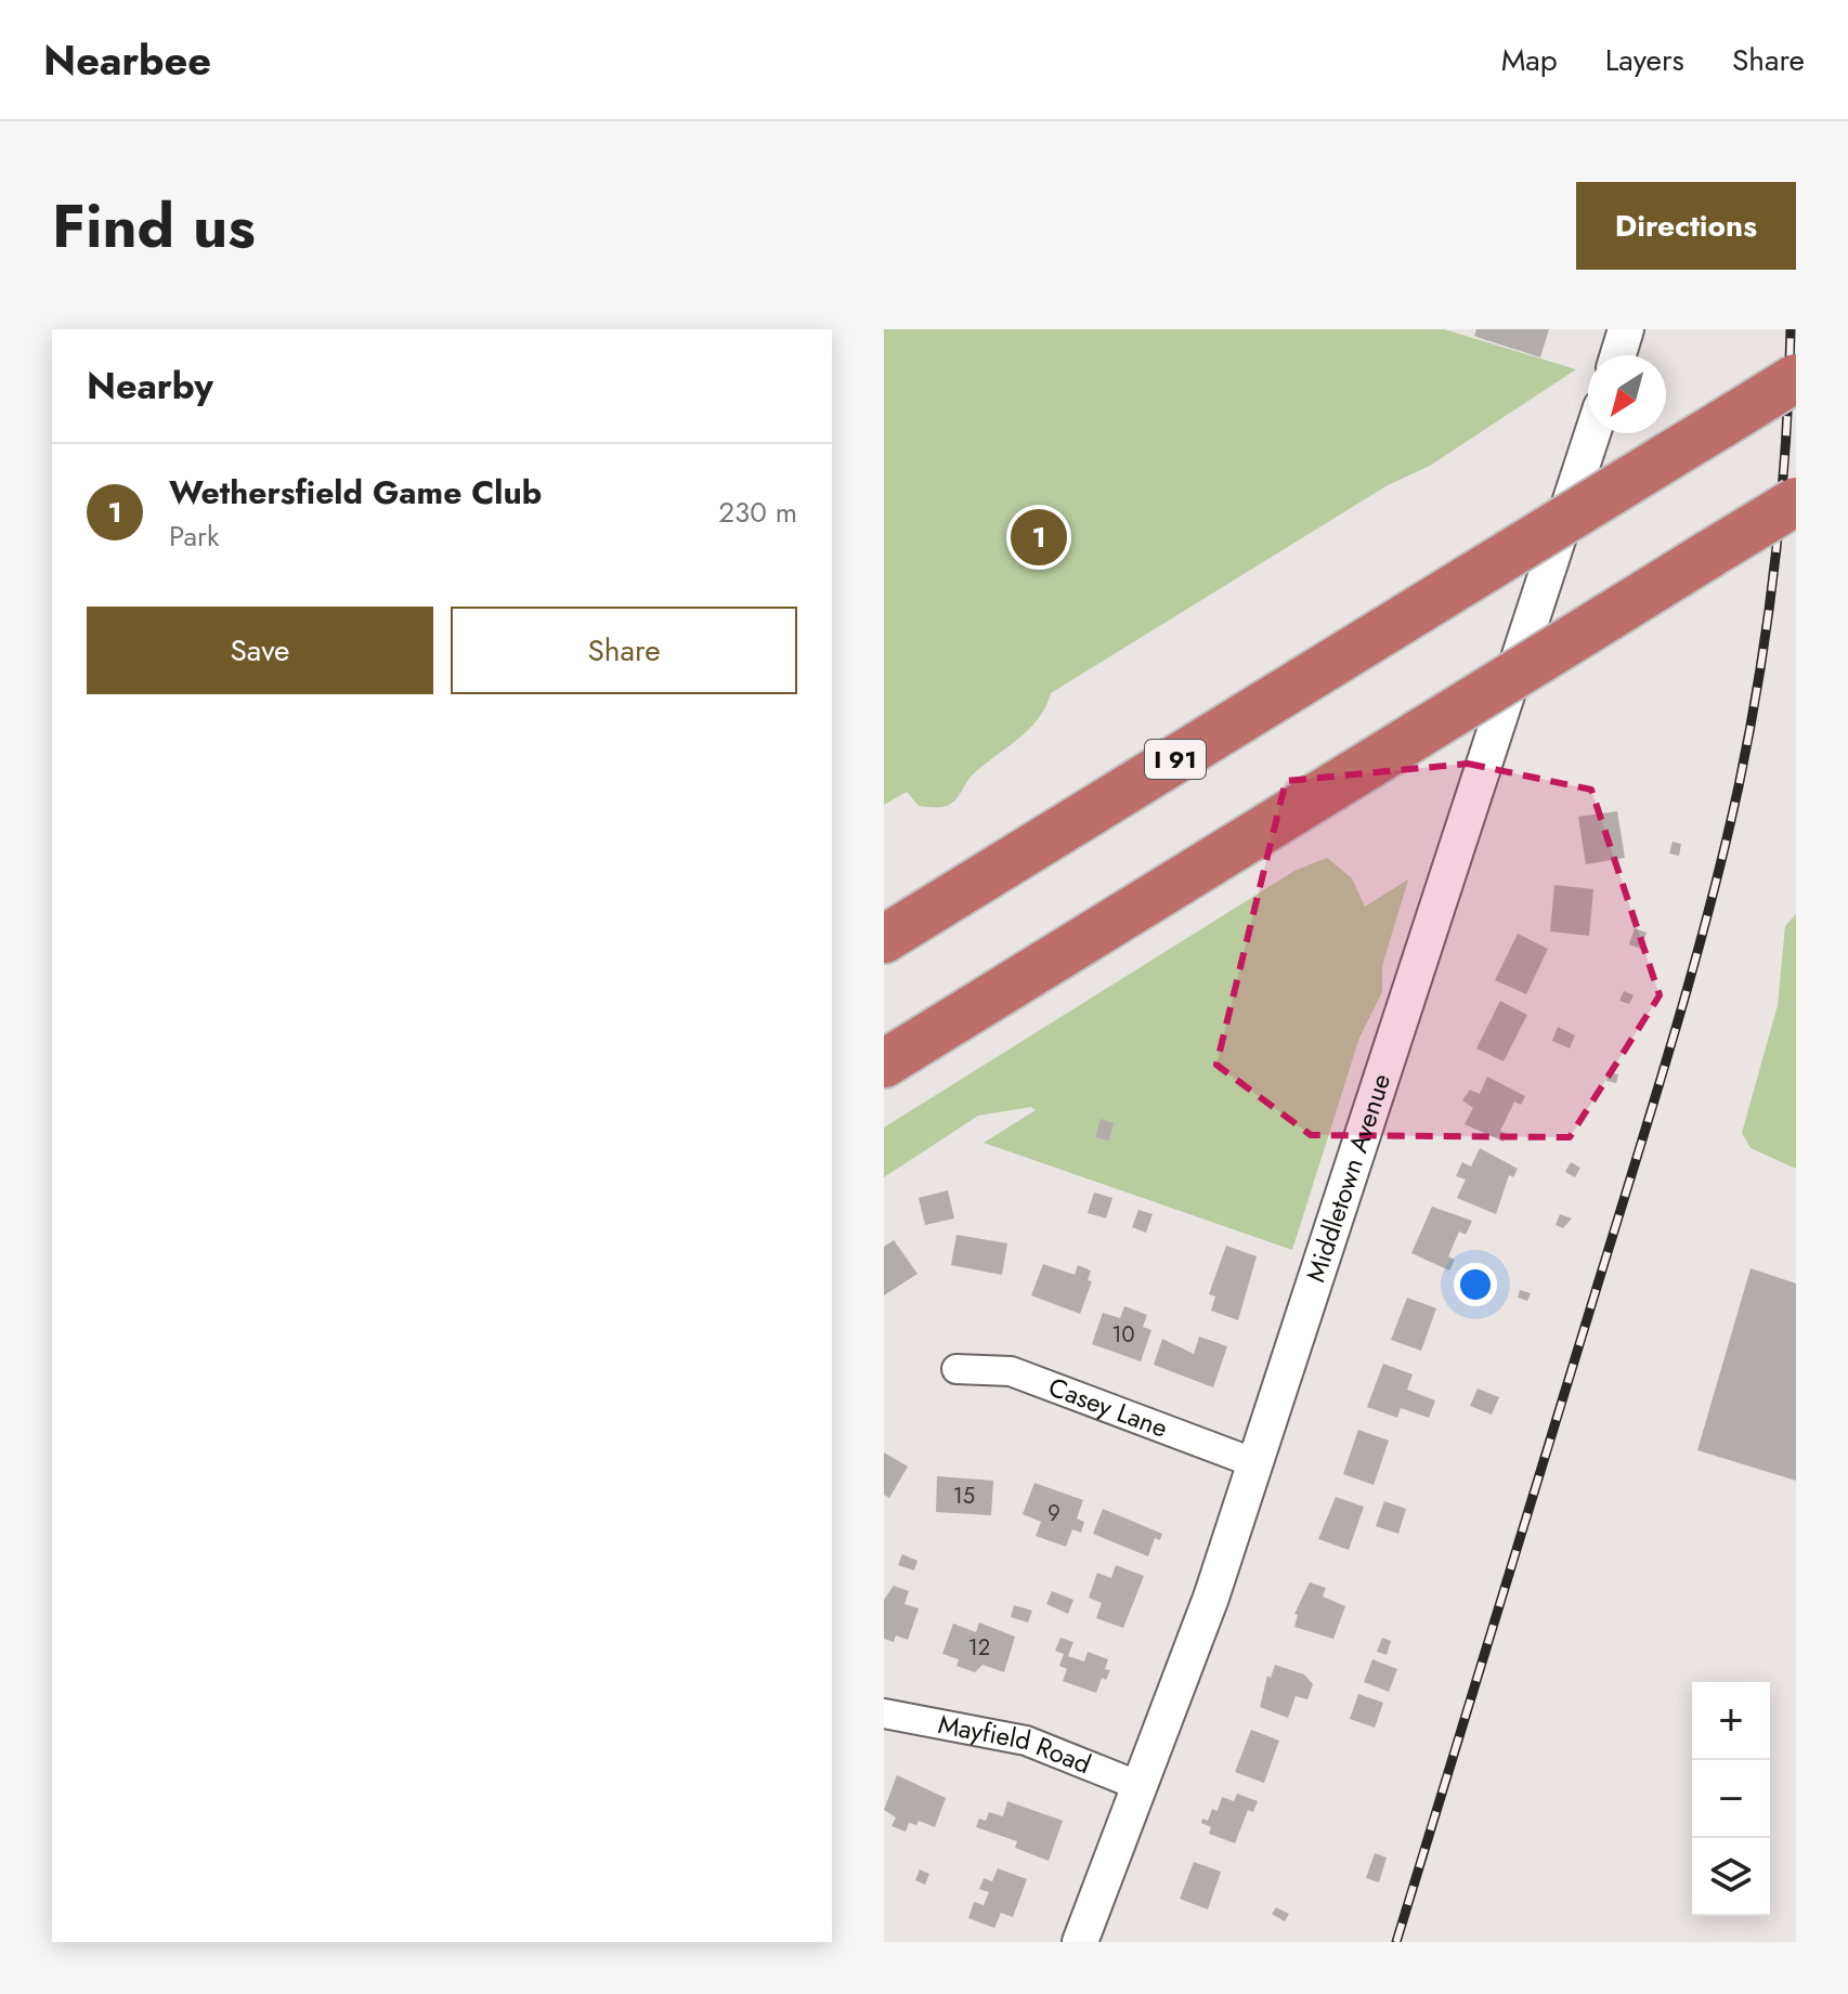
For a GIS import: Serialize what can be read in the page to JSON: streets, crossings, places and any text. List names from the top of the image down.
{
  "streets": {
    "highway": ["I 91"],
    "street": ["Middletown Avenue", "Casey Lane", "Mayfield Road"]
  },
  "crossings": [
    ["Middletown Avenue", "Casey Lane"],
    ["Middletown Avenue", "Mayfield Road"]
  ],
  "house_numbers": [
    "10",
    "15",
    "9",
    "12"
  ],
  "north": "bottom left",
  "page": {
    "header": "Nearbee",
    "nav": ["Map", "Layers", "Share"],
    "title": "Find us",
    "buttons": [
      "Directions",
      ["Save", "Share"]
    ],
    "heading": "Nearby",
    "list": [
      {
        "mark": "1",
        "name": "Wethersfield Game Club",
        "note": "Park",
        "value": "230 m"
      }
    ],
    "pins": "1",
    "map_buttons": ["+", "−"]
  }
}
